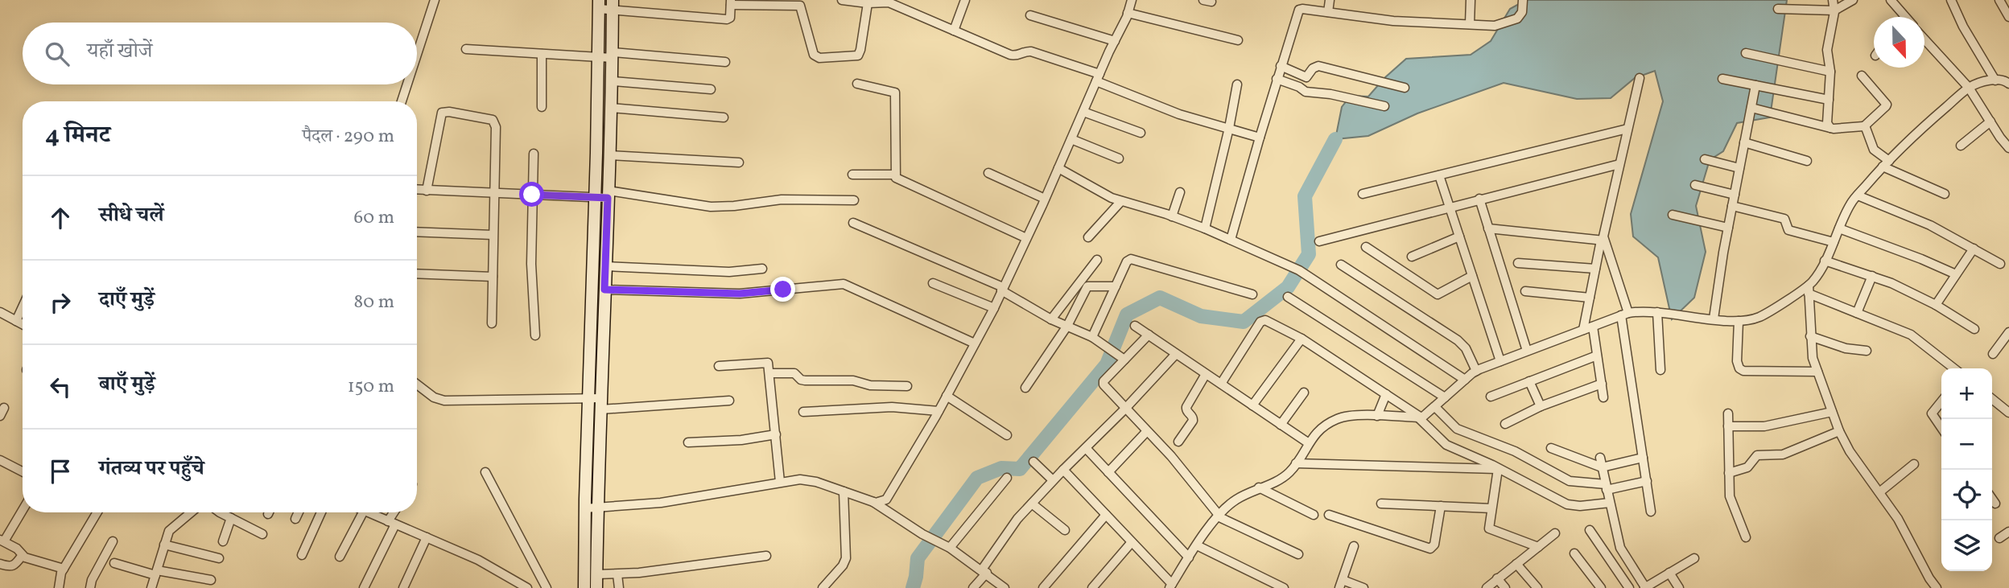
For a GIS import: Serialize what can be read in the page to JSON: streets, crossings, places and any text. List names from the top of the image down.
{
  "north": "bottom",
  "page": {
    "search": "यहाँ खोजें",
    "heading": ["4 मिनट", "पैदल · 290 m"],
    "list": [
      ["सीधे चलें", "60 m"],
      ["दाएँ मुड़ें", "80 m"],
      ["बाएँ मुड़ें", "150 m"],
      "गंतव्य पर पहुँचे"
    ],
    "map_buttons": ["+", "−"]
  }
}
